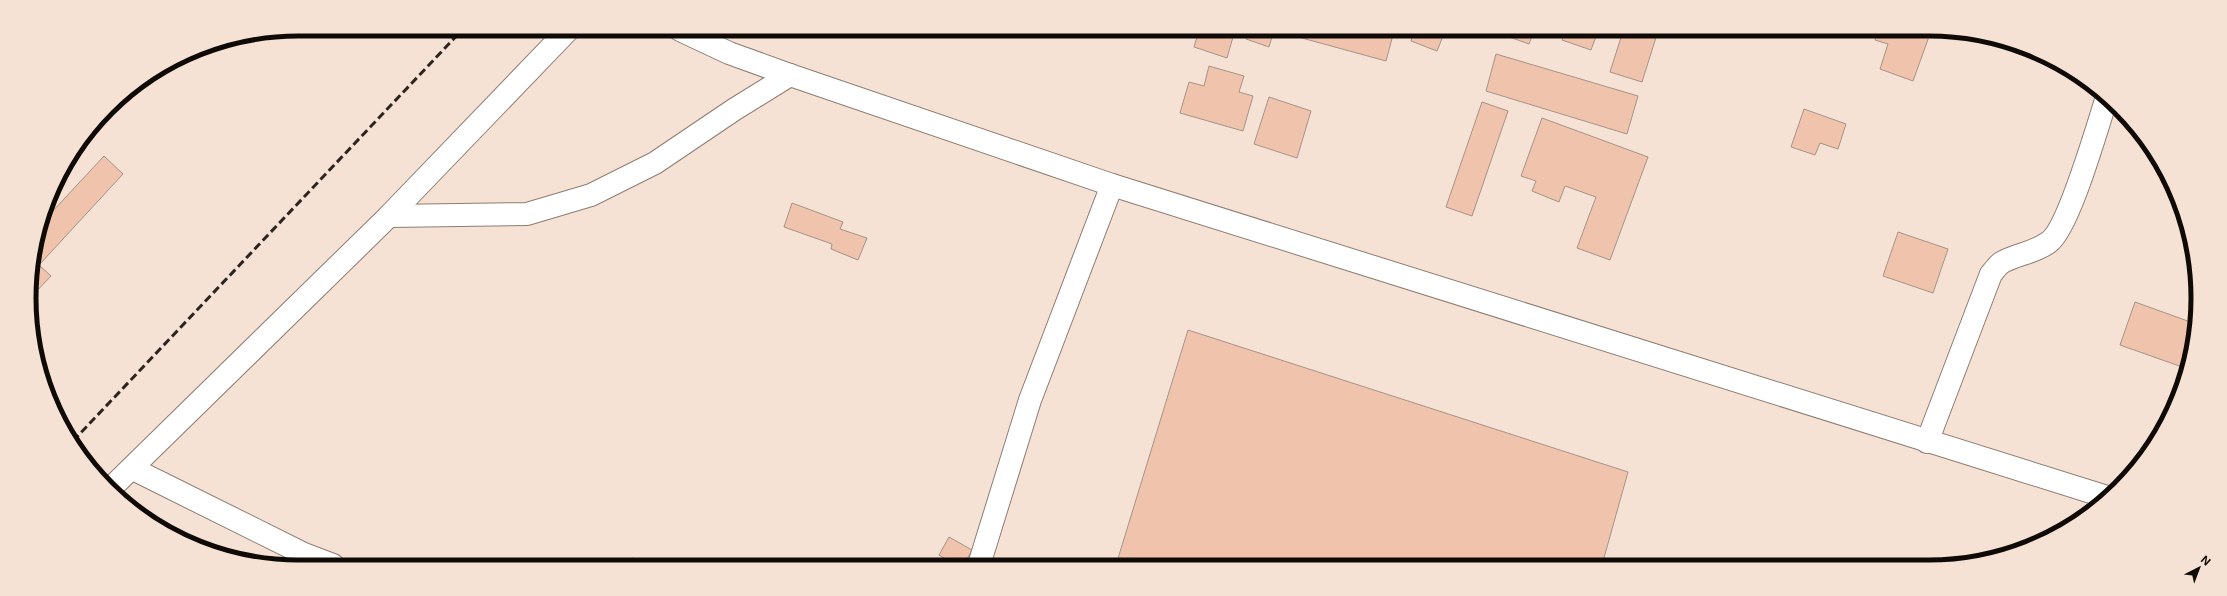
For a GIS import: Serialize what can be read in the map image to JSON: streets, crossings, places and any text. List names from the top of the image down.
{
  "north": "top right"
}
